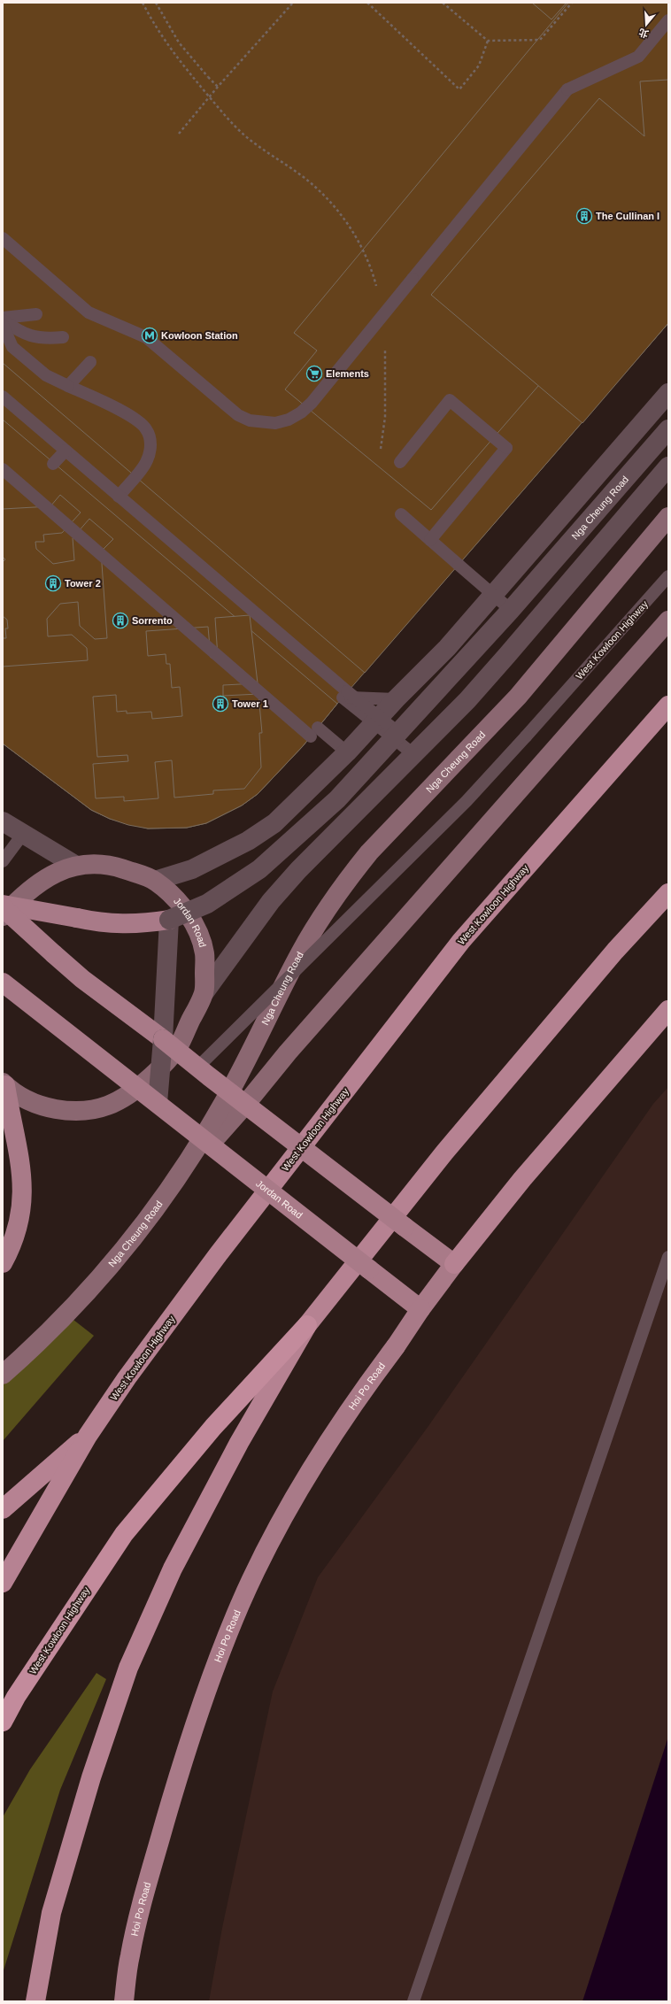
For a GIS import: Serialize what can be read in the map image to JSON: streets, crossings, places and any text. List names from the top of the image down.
{
  "streets": {
    "highway": ["West Kowloon Highway"],
    "main road": ["Nga Cheung Road", "Jordan Road", "Hoi Po Road"]
  },
  "crossings": [
    ["Jordan Road", "Hoi Po Road"]
  ],
  "places": {
    "building": [
      "The Cullinan I",
      "Tower 2",
      "Sorrento",
      "Tower 1"
    ],
    "metro station": ["Kowloon Station"],
    "supermarket": ["Elements"]
  },
  "north": "bottom"
}
